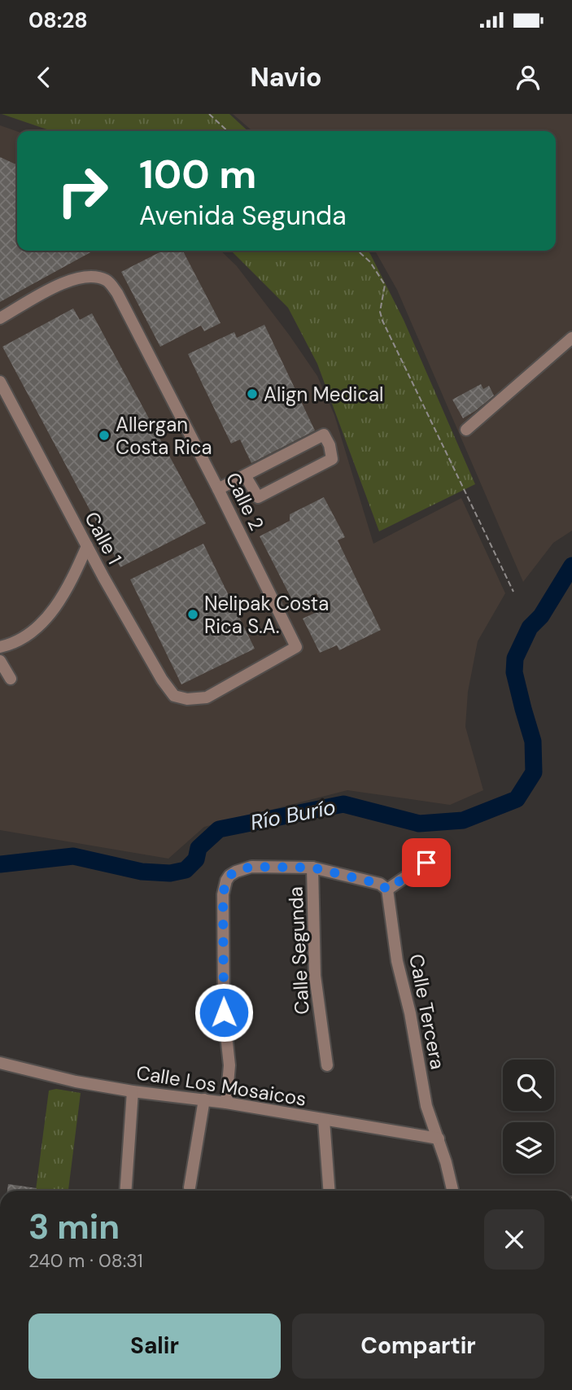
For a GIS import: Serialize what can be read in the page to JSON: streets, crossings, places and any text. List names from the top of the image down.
{
  "streets": {
    "street": [
      "Calle 2",
      "Calle 1",
      "Calle Segunda",
      "Calle Tercera",
      "Calle Los Mosaicos"
    ]
  },
  "crossings": [
    ["Calle 2", "Calle 1"],
    ["Calle Tercera", "Calle Los Mosaicos"]
  ],
  "water": ["Río Burío"],
  "places": ["Align Medical", "Allergan Costa Rica", "Nelipak Costa Rica S.A."],
  "page": {
    "status": "08:28",
    "header": "Navio",
    "turn": ["100 m", "Avenida Segunda"],
    "heading": ["3 min", "240 m · 08:31"],
    "buttons": ["Salir", "Compartir"]
  }
}
